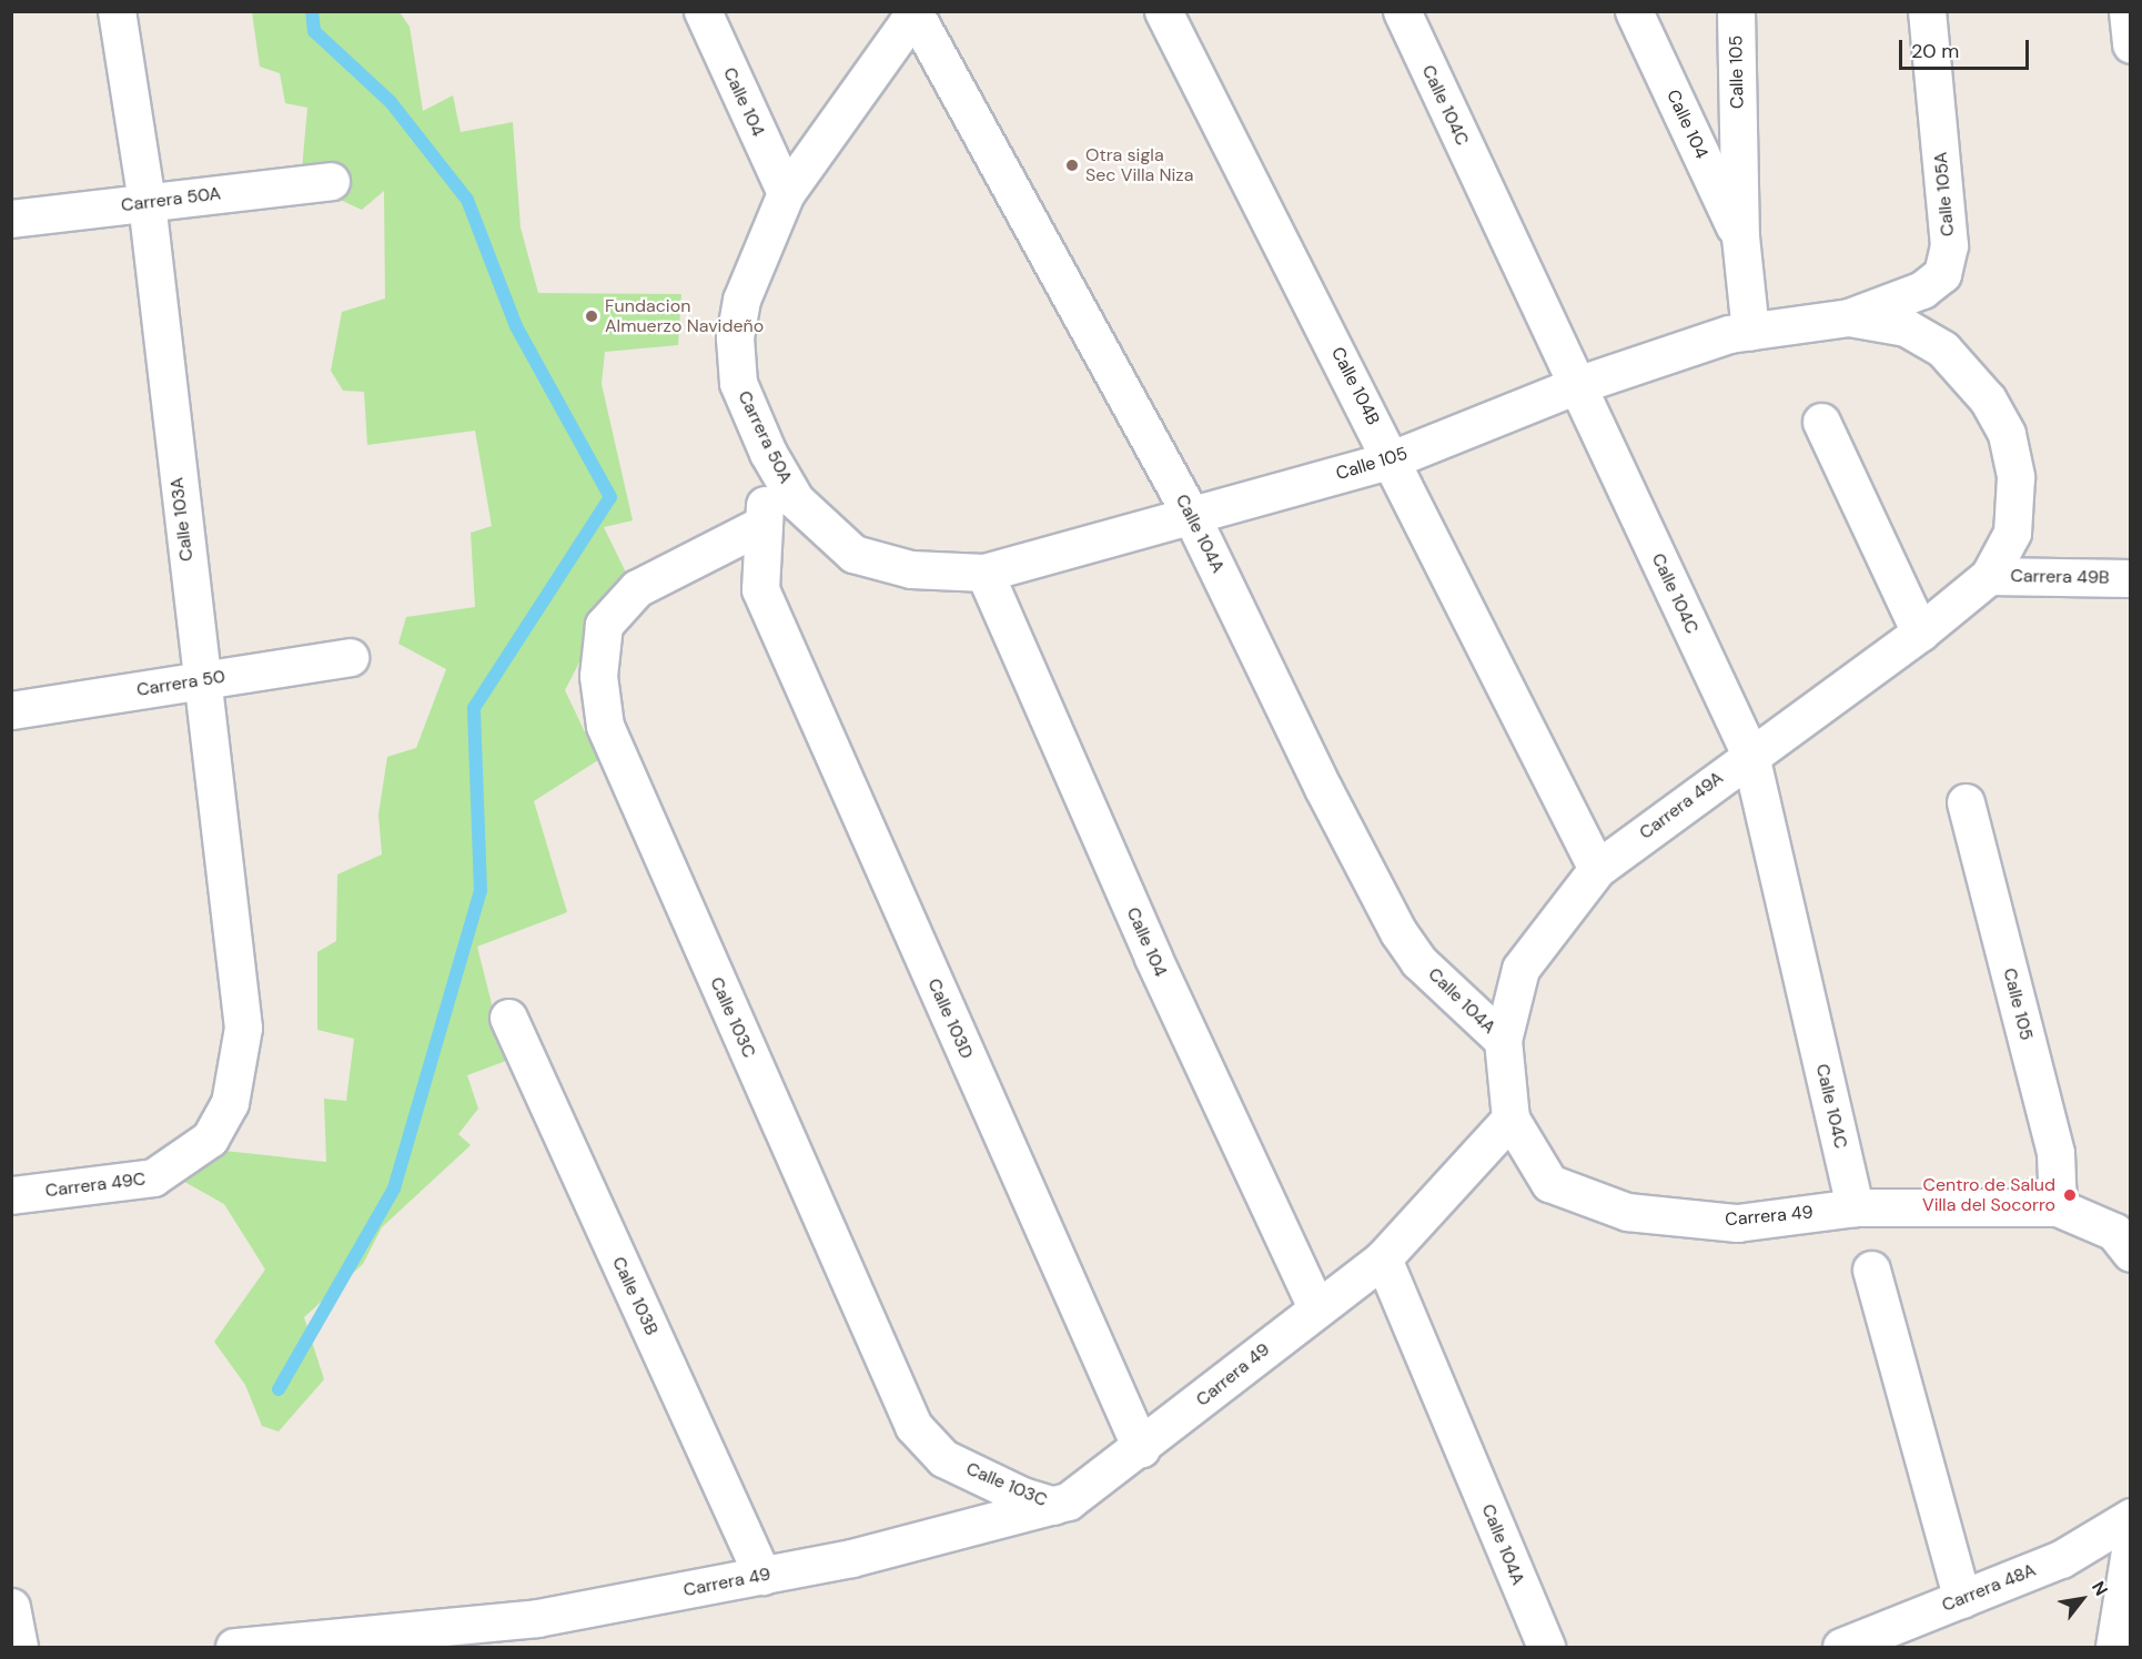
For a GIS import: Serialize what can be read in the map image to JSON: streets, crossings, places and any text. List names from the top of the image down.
{
  "streets": {
    "street": [
      "Calle 105",
      "Calle 104",
      "Calle 104C",
      "Calle 105A",
      "Carrera 50A",
      "Calle 104B",
      "Calle 103A",
      "Calle 104A",
      "Carrera 49B",
      "Carrera 50",
      "Carrera 49A",
      "Calle 103C",
      "Calle 103D",
      "Carrera 49C",
      "Carrera 49",
      "Calle 103B",
      "Carrera 48A"
    ]
  },
  "crossings": [
    ["Calle 105", "Calle 104"],
    ["Calle 105", "Calle 104C"],
    ["Calle 105", "Calle 105A"],
    ["Calle 105", "Carrera 50A"],
    ["Calle 105", "Calle 104B"],
    ["Calle 105", "Calle 104A"],
    ["Calle 105", "Carrera 49B"],
    ["Calle 105", "Carrera 49A"],
    ["Calle 105", "Carrera 49"],
    ["Calle 104", "Carrera 50A"],
    ["Calle 104", "Carrera 49"],
    ["Calle 104C", "Carrera 49A"],
    ["Calle 104C", "Carrera 49"],
    ["Carrera 50A", "Calle 103A"],
    ["Carrera 50A", "Calle 104A"],
    ["Calle 104B", "Carrera 49A"],
    ["Calle 103A", "Carrera 50"],
    ["Calle 103A", "Carrera 49C"],
    ["Calle 104A", "Carrera 49A"],
    ["Calle 104A", "Carrera 49"],
    ["Carrera 49B", "Carrera 49A"],
    ["Carrera 49A", "Carrera 49"],
    ["Calle 103C", "Calle 103D"],
    ["Calle 103C", "Carrera 49"],
    ["Calle 103D", "Carrera 49"],
    ["Carrera 49", "Calle 103B"]
  ],
  "places": ["Otra sigla Sec Villa Niza", "Fundacion Almuerzo Navideño", "Centro de Salud Villa del Socorro"],
  "scale_bar": "20 m",
  "north": "top right"
}
